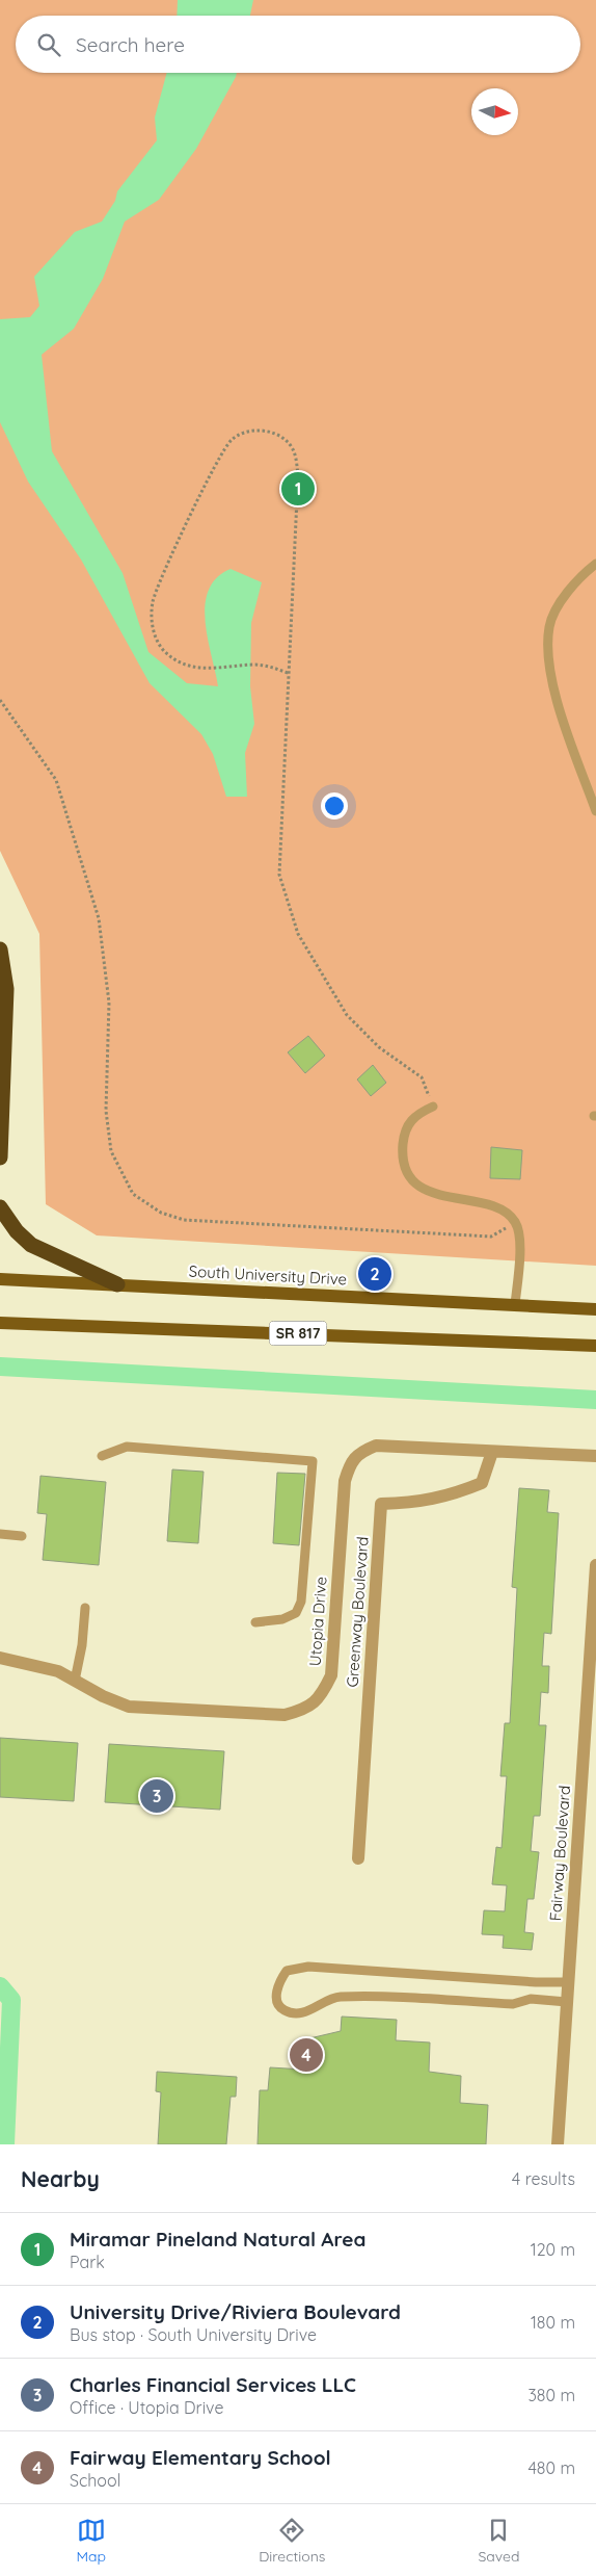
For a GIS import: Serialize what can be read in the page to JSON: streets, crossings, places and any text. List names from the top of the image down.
{
  "streets": {
    "main road": ["South University Drive", "SR 817"],
    "street": ["Greenway Boulevard", "Utopia Drive", "Fairway Boulevard"]
  },
  "crossings": [
    ["Greenway Boulevard", "Utopia Drive"]
  ],
  "north": "right",
  "page": {
    "search": "Search here",
    "pins": [
      "1",
      "2",
      "3",
      "4"
    ],
    "heading": ["Nearby", "4 results"],
    "list": [
      {
        "mark": "1",
        "name": "Miramar Pineland Natural Area",
        "note": "Park",
        "value": "120 m"
      },
      {
        "mark": "2",
        "name": "University Drive/Riviera Boulevard",
        "note": "Bus stop · South University Drive",
        "value": "180 m"
      },
      {
        "mark": "3",
        "name": "Charles Financial Services LLC",
        "note": "Office · Utopia Drive",
        "value": "380 m"
      },
      {
        "mark": "4",
        "name": "Fairway Elementary School",
        "note": "School",
        "value": "480 m"
      }
    ],
    "nav": ["Map", "Directions", "Saved"]
  }
}
